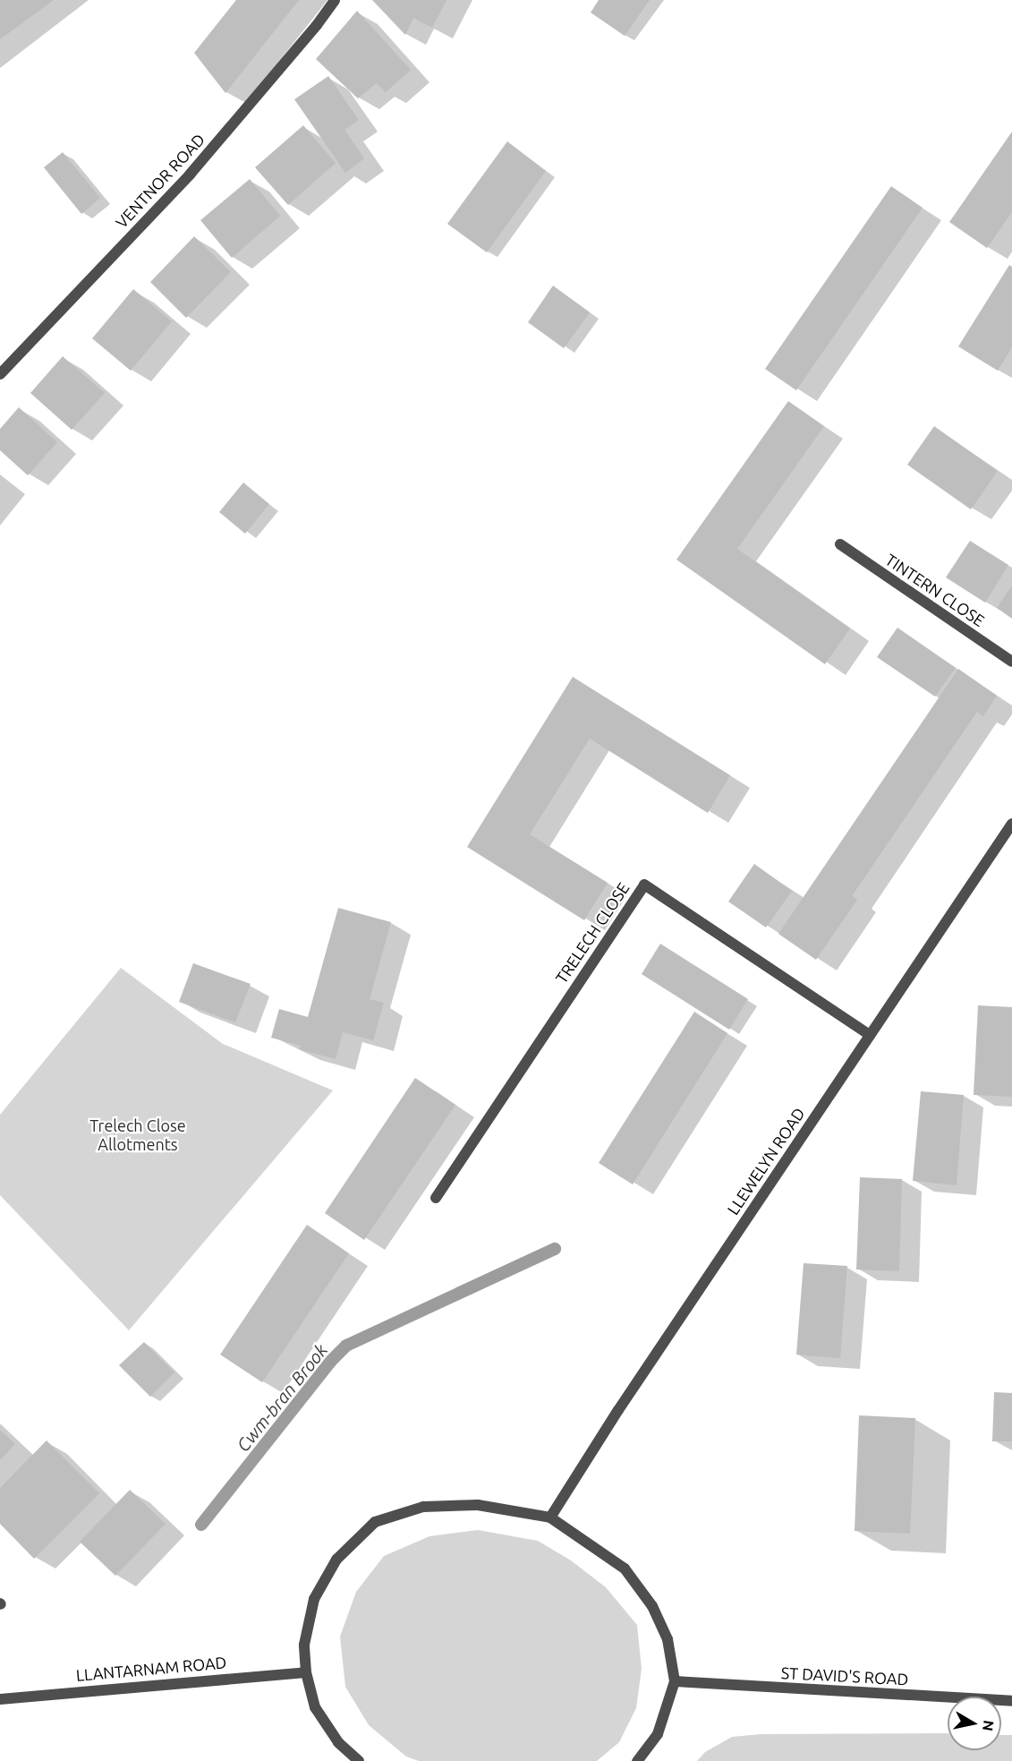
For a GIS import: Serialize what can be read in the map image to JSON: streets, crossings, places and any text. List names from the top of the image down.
{
  "streets": {
    "street": [
      "VENTNOR ROAD",
      "TINTERN CLOSE",
      "TRELECH CLOSE",
      "LLEWELYN ROAD",
      "LLANTARNAM ROAD",
      "ST DAVID'S ROAD"
    ]
  },
  "crossings": [
    ["TRELECH CLOSE", "LLEWELYN ROAD"]
  ],
  "water": ["Cwm-bran Brook"],
  "parks": ["Trelech Close Allotments"],
  "north": "right"
}
